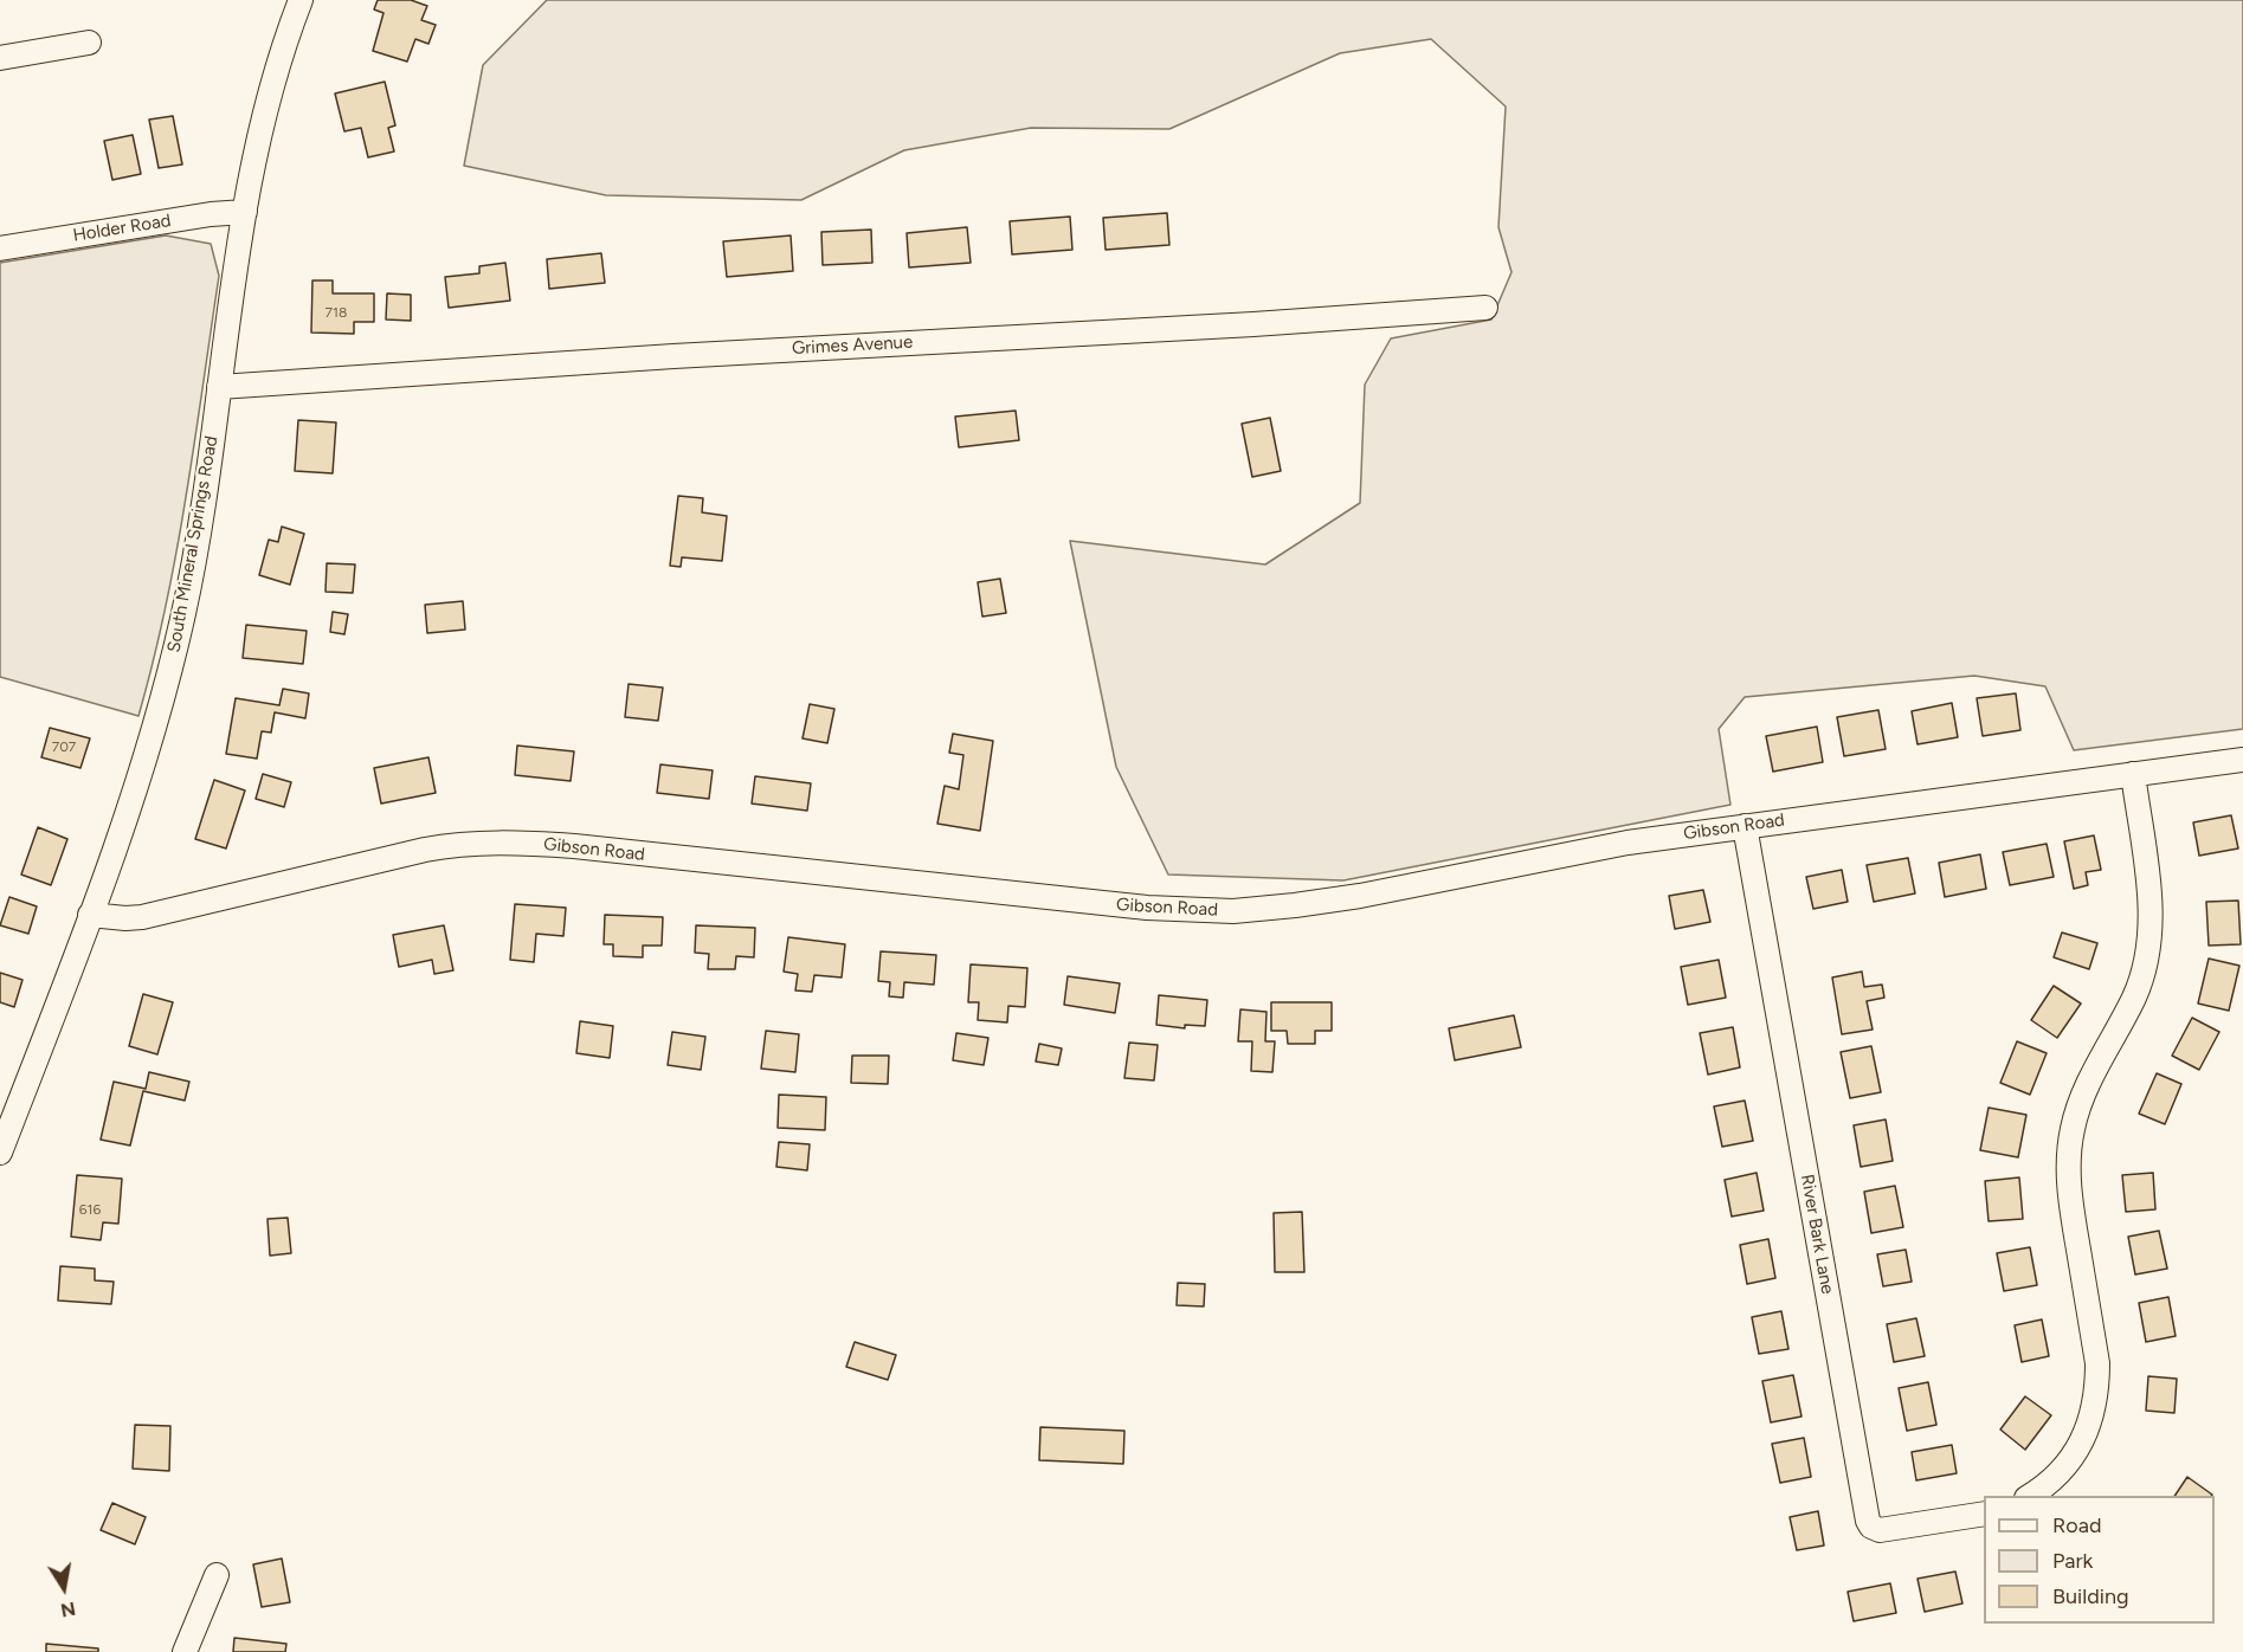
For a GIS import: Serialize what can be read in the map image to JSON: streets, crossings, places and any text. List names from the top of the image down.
{
  "streets": {
    "street": [
      "Holder Road",
      "Grimes Avenue",
      "South Mineral Springs Road",
      "Gibson Road",
      "River Bark Lane"
    ]
  },
  "crossings": [
    ["Holder Road", "South Mineral Springs Road"],
    ["Grimes Avenue", "South Mineral Springs Road"],
    ["South Mineral Springs Road", "Gibson Road"],
    ["Gibson Road", "River Bark Lane"]
  ],
  "house_numbers": ["718", "707", "616"],
  "legend": ["Road", "Park", "Building"],
  "north": "bottom"
}
